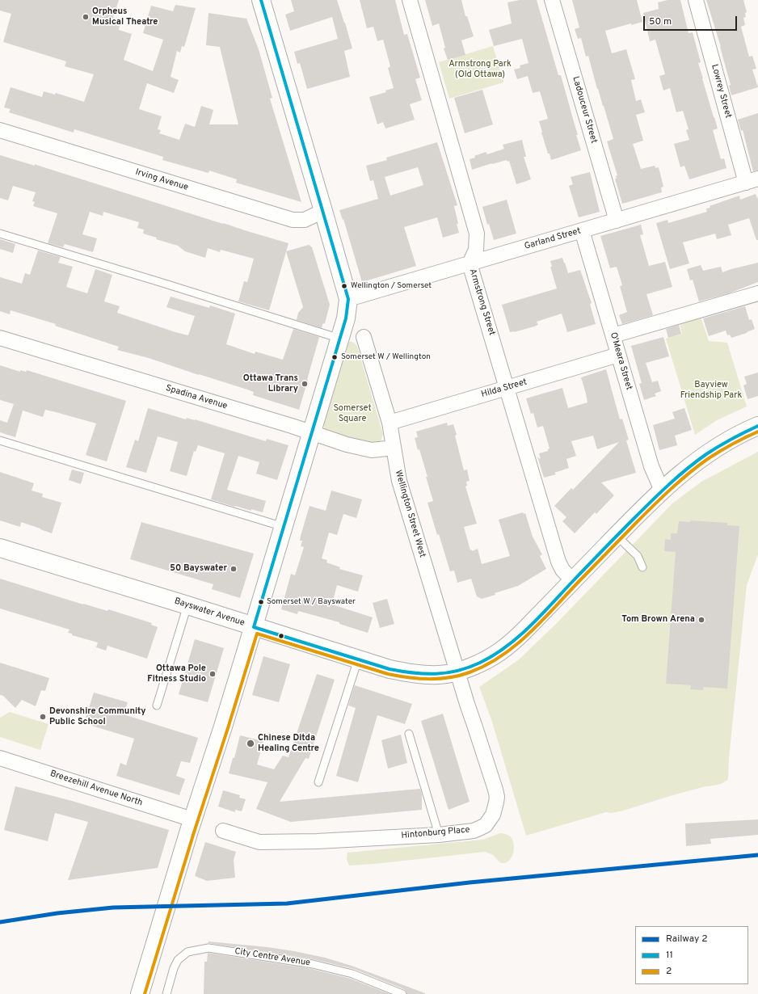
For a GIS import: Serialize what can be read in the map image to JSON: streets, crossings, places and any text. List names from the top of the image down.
{
  "streets": {
    "main road": ["Bayswater Avenue"],
    "street": [
      "Lowrey Street",
      "Ladouceur Street",
      "Irving Avenue",
      "Garland Street",
      "Armstrong Street",
      "O'Meara Street",
      "Hilda Street",
      "Spadina Avenue",
      "Wellington Street West",
      "Breezehill Avenue North",
      "Hintonburg Place"
    ],
    "lane": ["City Centre Avenue"]
  },
  "crossings": [
    ["Lowrey Street", "Garland Street"],
    ["Ladouceur Street", "Garland Street"],
    ["Garland Street", "Armstrong Street"],
    ["Garland Street", "O'Meara Street"],
    ["Armstrong Street", "Hilda Street"],
    ["Armstrong Street", "Bayswater Avenue"],
    ["O'Meara Street", "Hilda Street"],
    ["O'Meara Street", "Bayswater Avenue"],
    ["Hilda Street", "Wellington Street West"],
    ["Spadina Avenue", "Wellington Street West"],
    ["Wellington Street West", "Bayswater Avenue"],
    ["Wellington Street West", "Hintonburg Place"],
    ["Bayswater Avenue", "Hintonburg Place"]
  ],
  "parks": ["Armstrong Park (Old Ottawa)", "Bayview Friendship Park", "Somerset Square"],
  "places": [
    "Orpheus Musical Theatre",
    "Wellington / Somerset",
    "Somerset W / Wellington",
    "Ottawa Trans Library",
    "50 Bayswater",
    "Somerset W / Bayswater",
    "Tom Brown Arena",
    "Ottawa Pole Fitness Studio",
    "Devonshire Community Public School",
    "Chinese Ditda Healing Centre"
  ],
  "lines": ["transit line 11", "transit line 2", "rail line 2"],
  "legend": ["Railway 2", "11", "2"],
  "scale_bar": "50 m"
}
